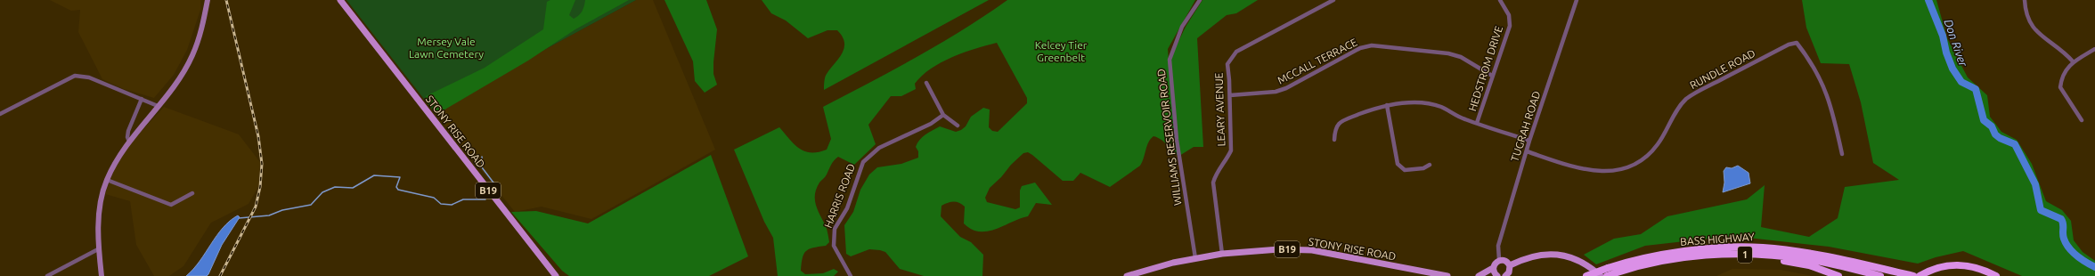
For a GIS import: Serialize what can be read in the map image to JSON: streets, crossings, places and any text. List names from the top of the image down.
{
  "streets": {
    "highway": ["BASS HIGHWAY", "1"],
    "main road": ["STONY RISE ROAD", "B19"],
    "street": [
      "MCCALL TERRACE",
      "HEDSTROM DRIVE",
      "RUNDLE ROAD",
      "LEARY AVENUE",
      "TUGRAH ROAD",
      "WILLIAMS RESERVOIR ROAD",
      "HARRIS ROAD"
    ]
  },
  "crossings": [
    ["MCCALL TERRACE", "HEDSTROM DRIVE"],
    ["MCCALL TERRACE", "LEARY AVENUE"],
    ["RUNDLE ROAD", "TUGRAH ROAD"],
    ["LEARY AVENUE", "STONY RISE ROAD"],
    ["STONY RISE ROAD", "WILLIAMS RESERVOIR ROAD"]
  ],
  "water": ["Don River"],
  "parks": ["Mersey Vale Lawn Cemetery", "Kelcey Tier Greenbelt"]
}
